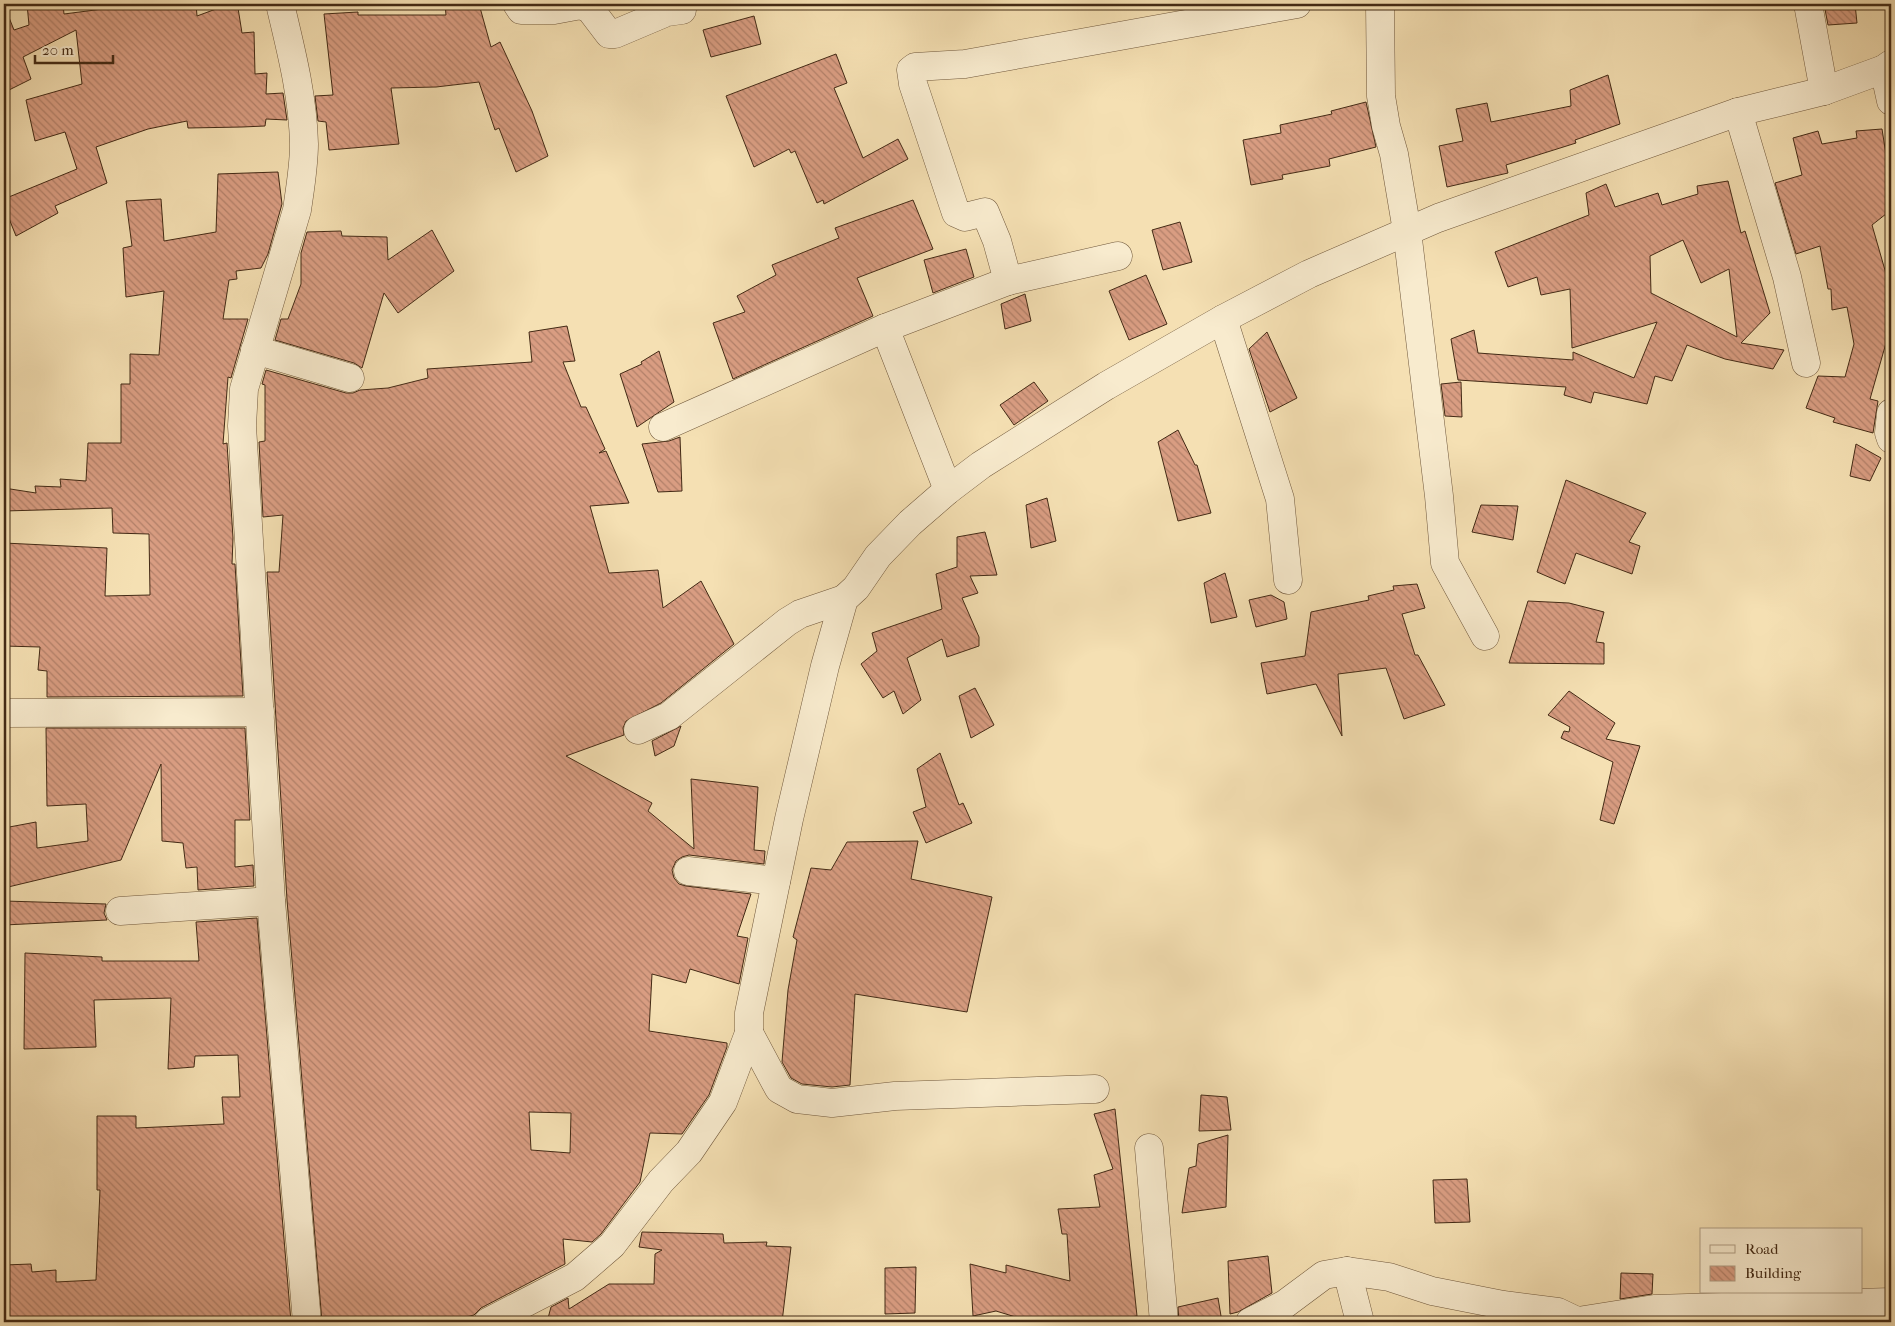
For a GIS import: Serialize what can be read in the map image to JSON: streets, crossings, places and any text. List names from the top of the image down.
{
  "legend": ["Road", "Building"],
  "scale_bar": "20 m"
}
